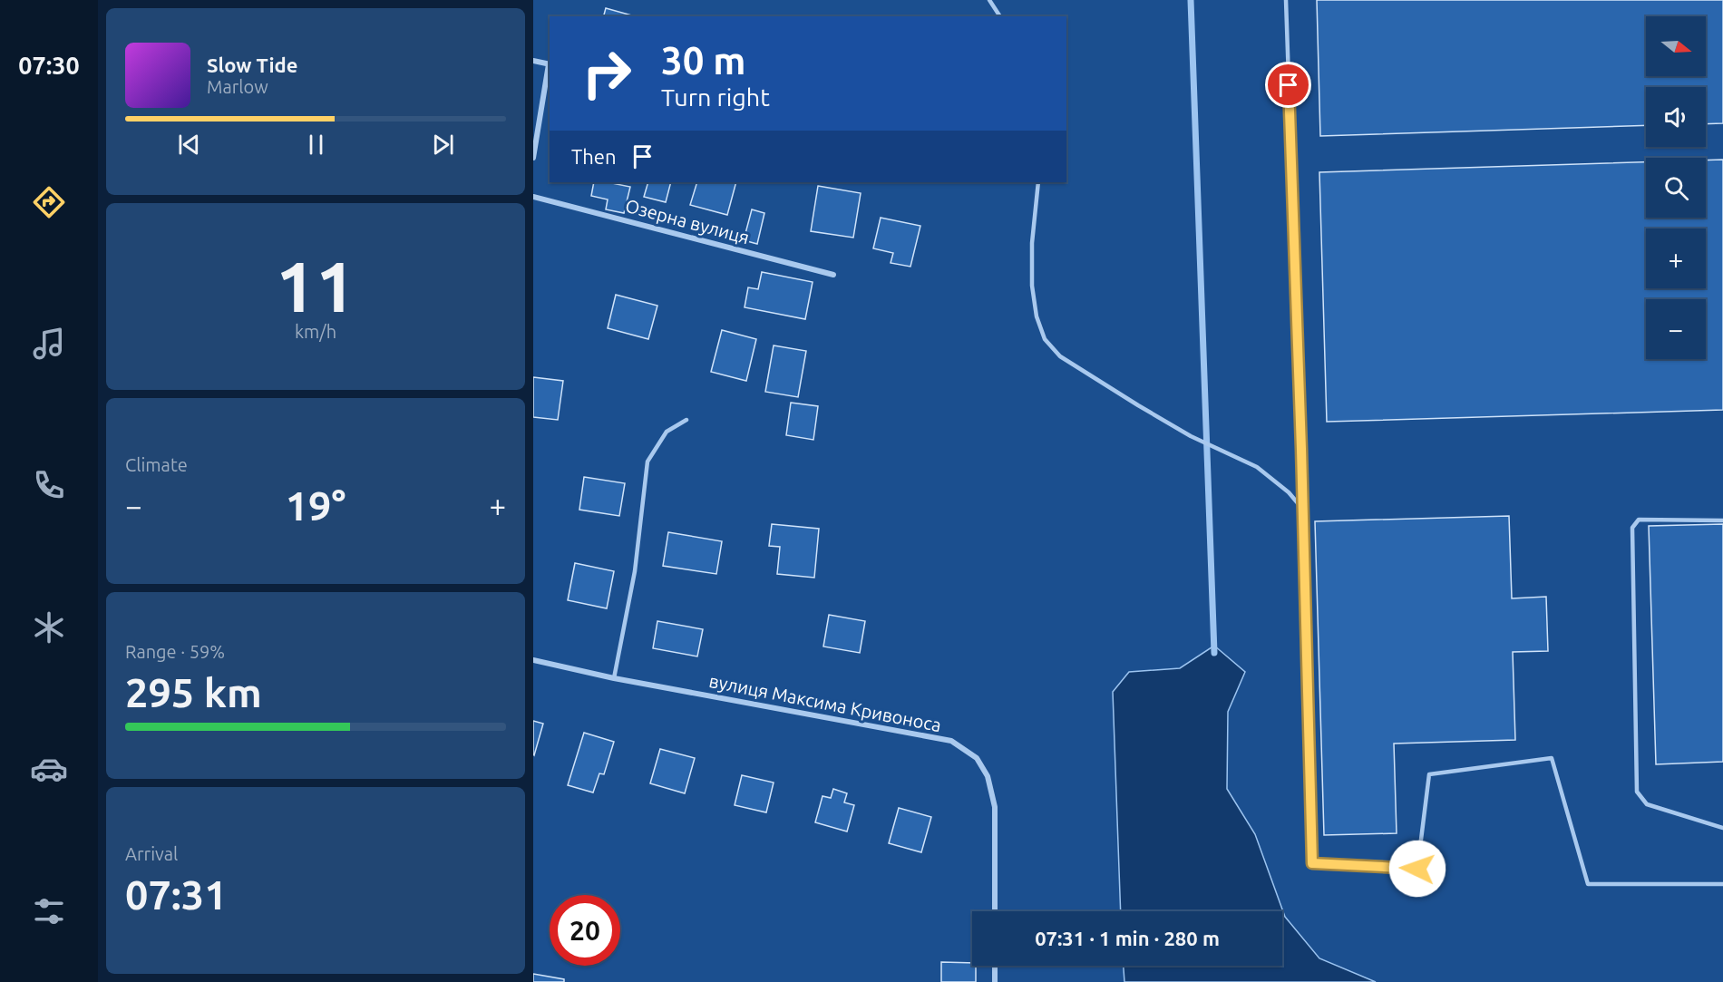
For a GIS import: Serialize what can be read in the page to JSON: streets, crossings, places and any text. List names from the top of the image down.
{
  "streets": {
    "street": ["Озерна вулиця", "вулиця Максима Кривоноса"]
  },
  "north": "right",
  "page": {
    "tabs": "07:30",
    "map_buttons": ["+", "−"],
    "turn": ["30 m", "Turn right"],
    "song": ["Slow Tide", "Marlow"],
    "then": "Then",
    "tile": [
      ["11", "km/h"],
      "Climate",
      ["Range · 59%", "295 km"],
      ["Arrival", "07:31"]
    ],
    "heat": ["−", "19°", "+"],
    "limit": "20",
    "trip": "07:31 · 1 min · 280 m"
  }
}
